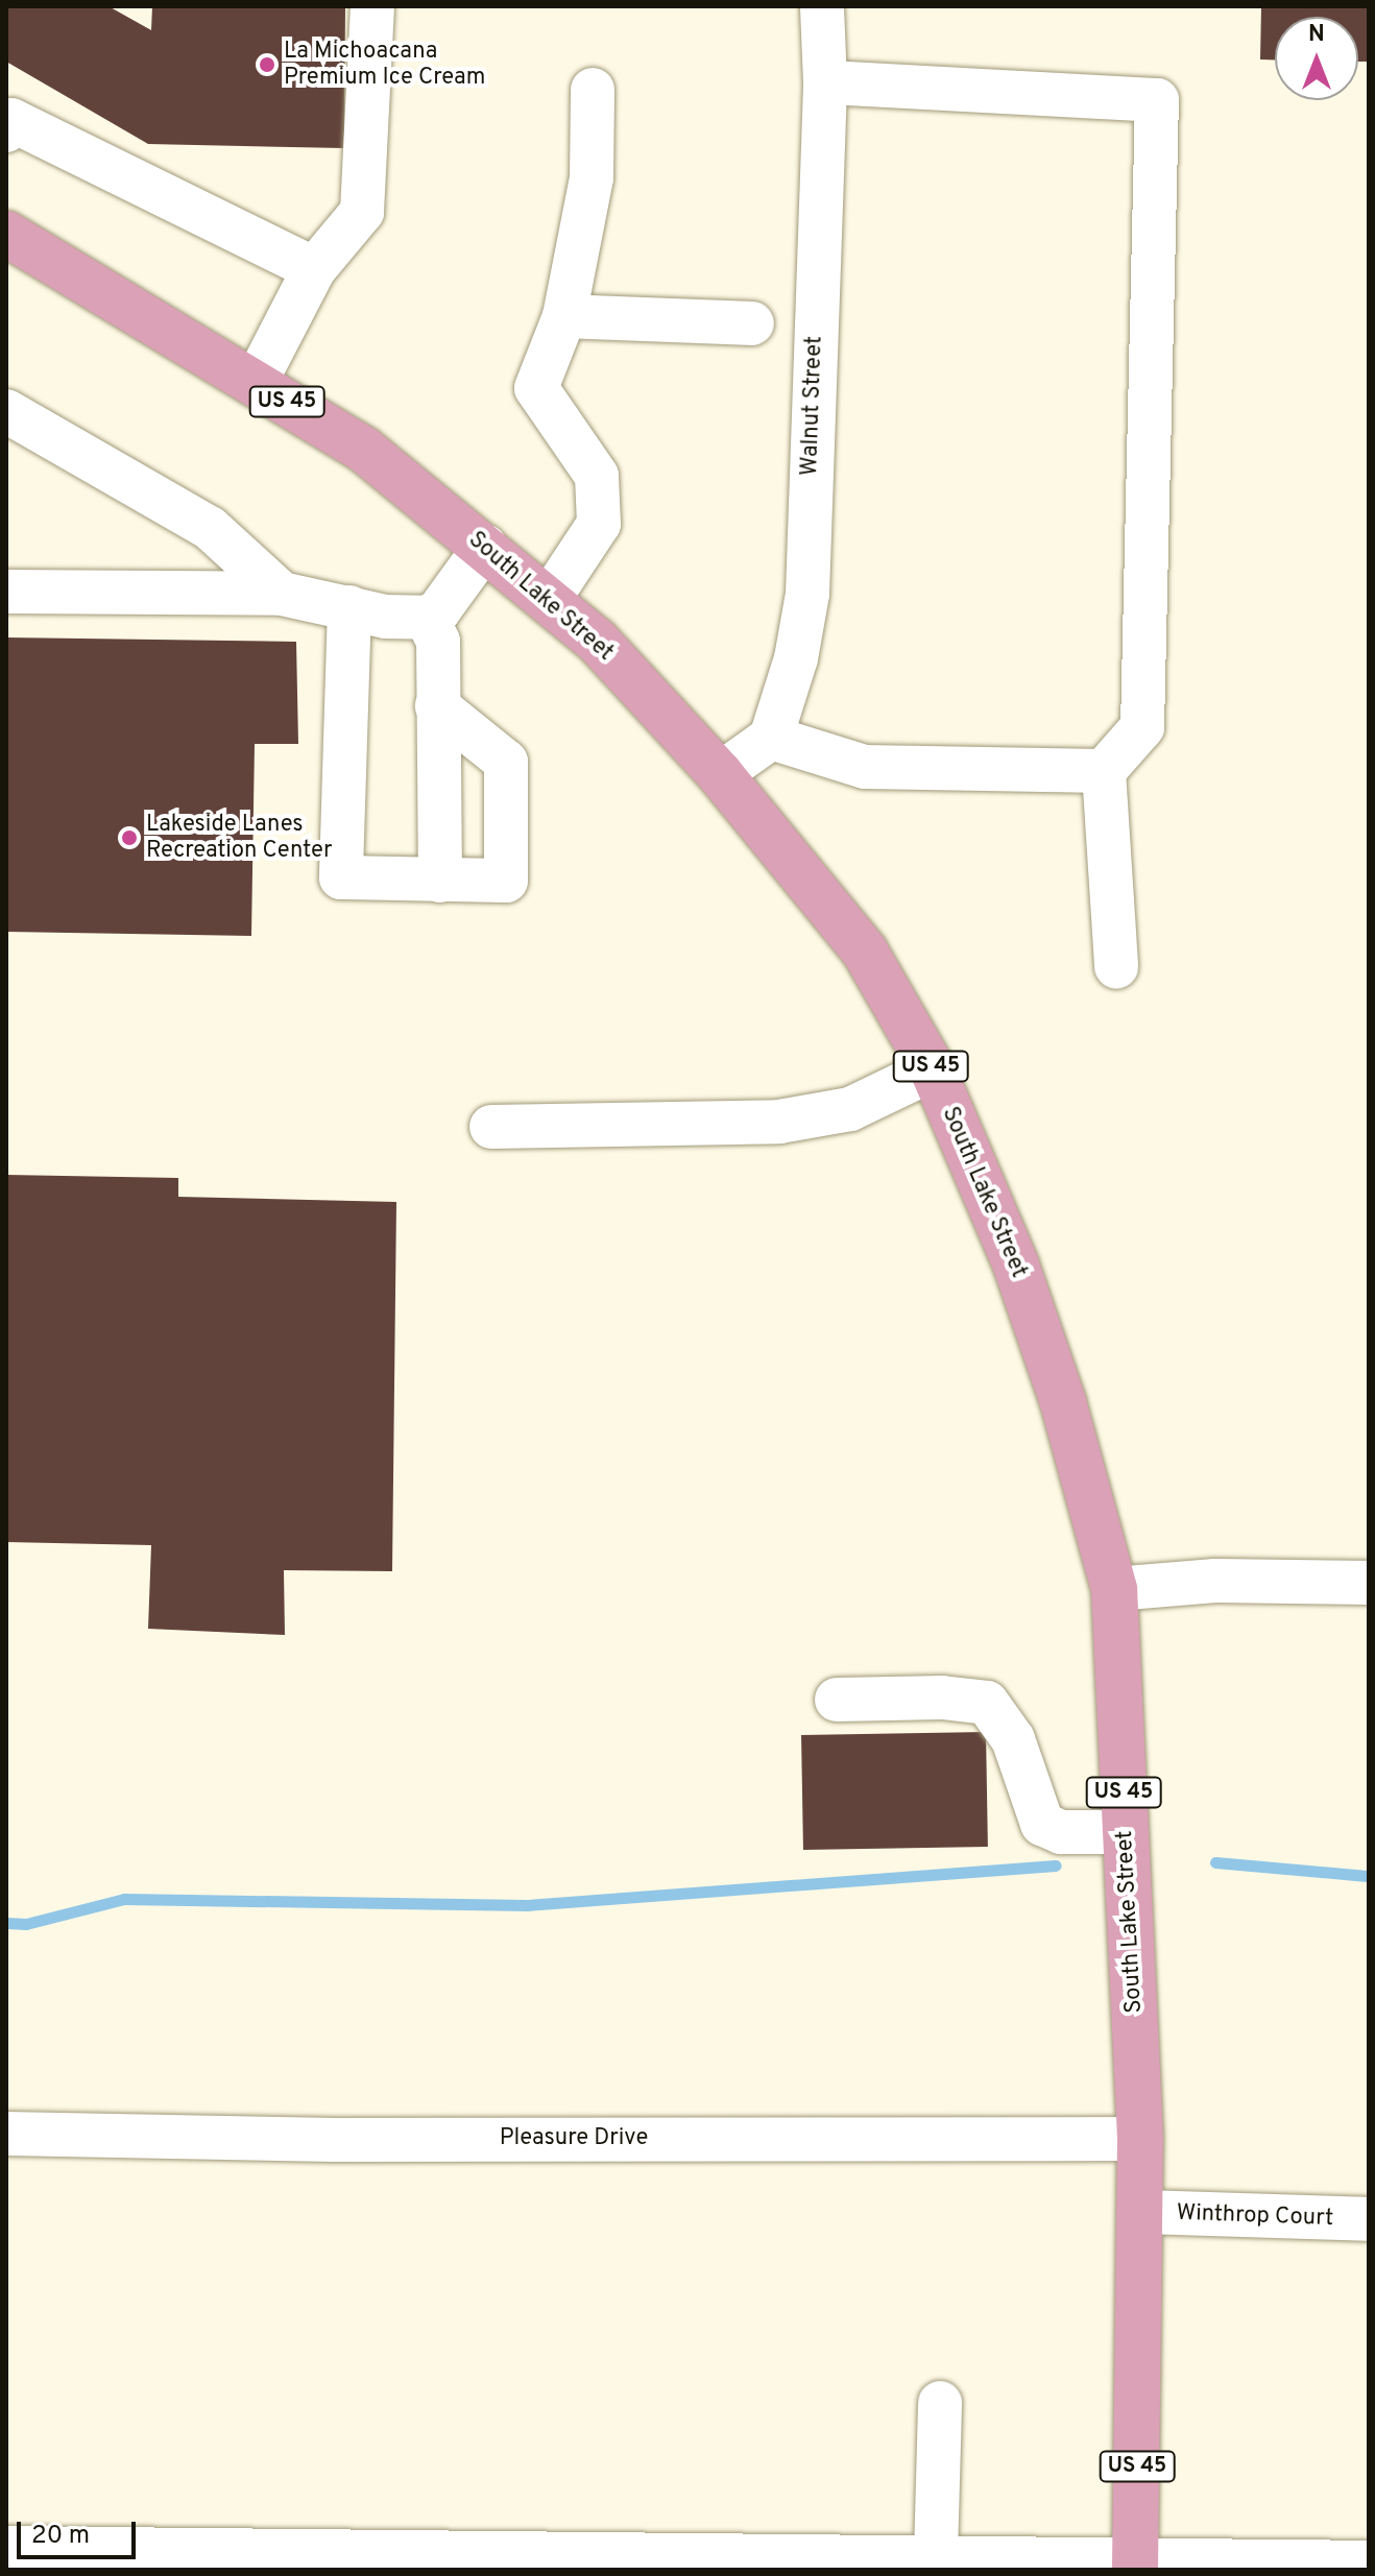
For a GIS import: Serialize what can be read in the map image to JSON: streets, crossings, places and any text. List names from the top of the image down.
{
  "streets": {
    "main road": ["US 45", "South Lake Street"],
    "street": ["Walnut Street", "Pleasure Drive", "Winthrop Court"]
  },
  "crossings": [
    ["South Lake Street", "Pleasure Drive"],
    ["South Lake Street", "Winthrop Court"]
  ],
  "places": ["La Michoacana Premium Ice Cream", "Lakeside Lanes Recreation Center"],
  "scale_bar": "20 m",
  "north": "top"
}
